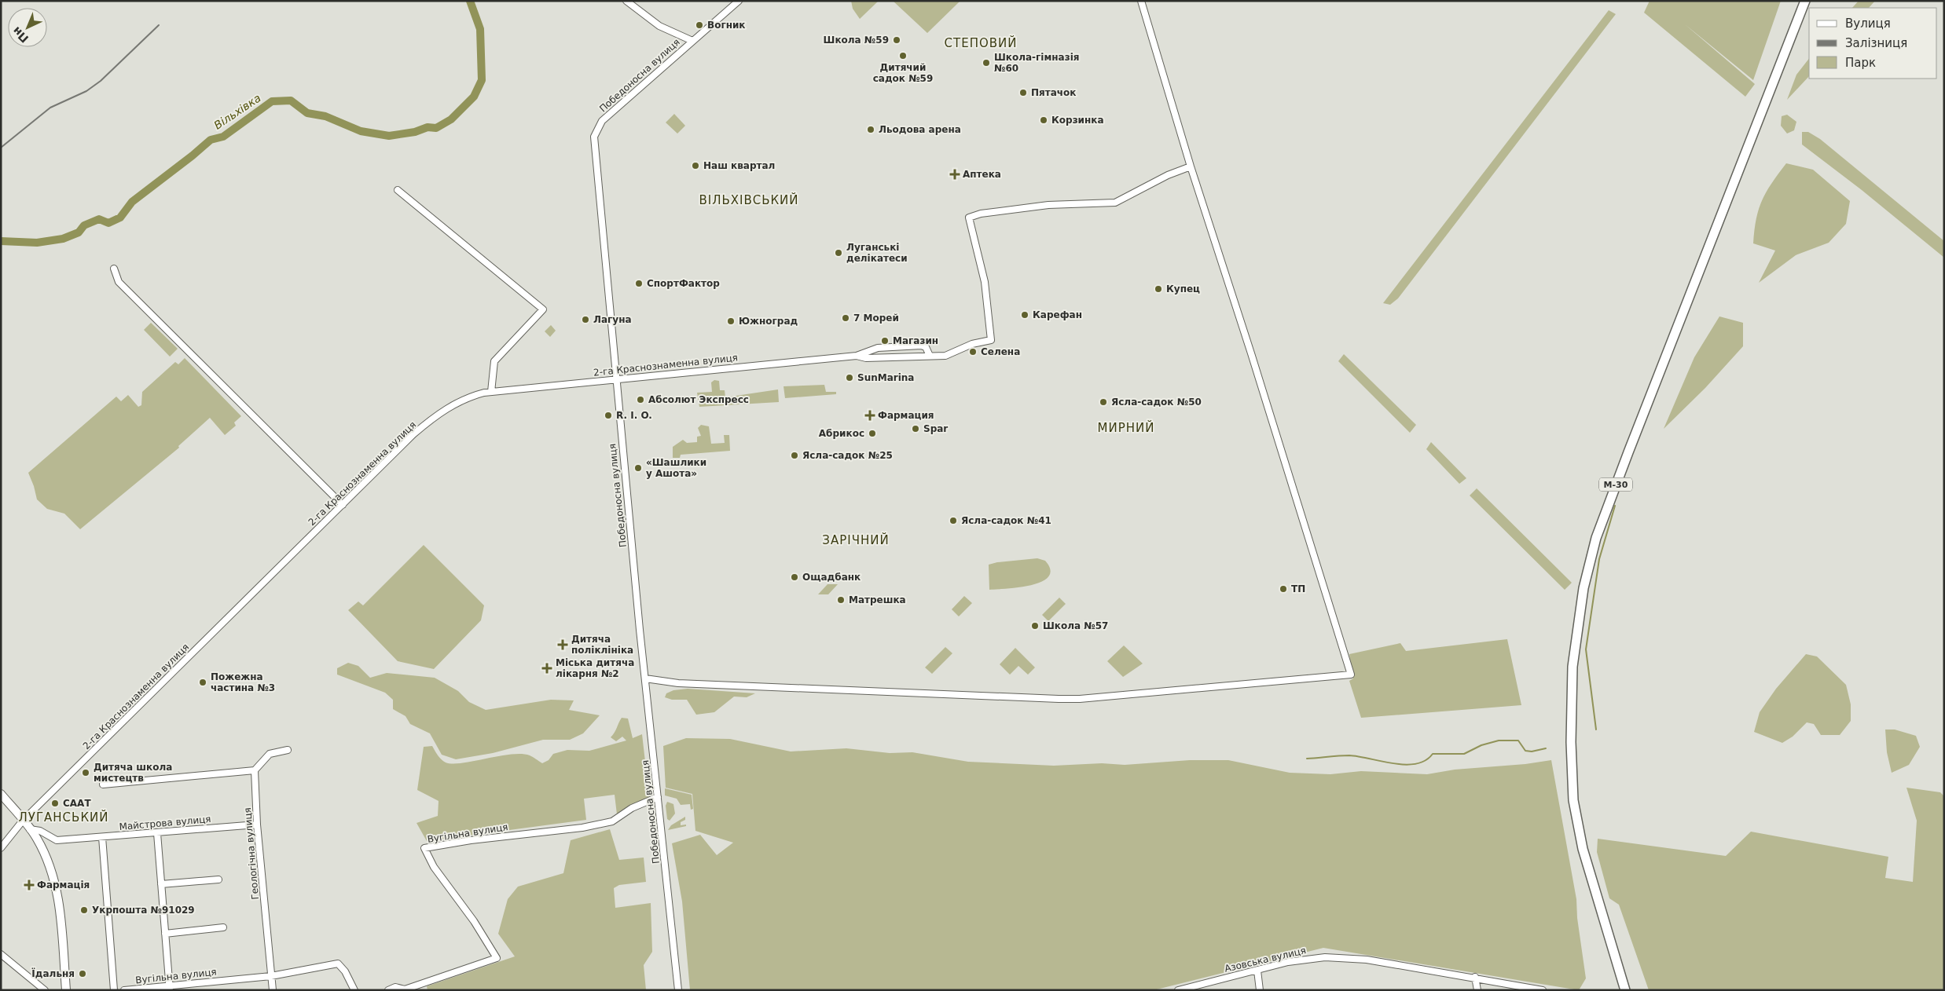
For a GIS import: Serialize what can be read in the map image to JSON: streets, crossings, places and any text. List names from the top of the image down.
{
  "streets": {
    "highway": ["М-30"],
    "street": [
      "Победоносна вулиця",
      "2-га Краснознаменна вулиця",
      "Майстрова вулиця",
      "Вугільна вулиця",
      "Геологічна вулиця",
      "Азовська вулиця"
    ]
  },
  "crossings": [
    ["Победоносна вулиця", "2-га Краснознаменна вулиця"],
    ["Победоносна вулиця", "Вугільна вулиця"],
    ["Майстрова вулиця", "Геологічна вулиця"],
    ["Вугільна вулиця", "Геологічна вулиця"]
  ],
  "districts": [
    "СТЕПОВИЙ",
    "ВІЛЬХІВСЬКИЙ",
    "МИРНИЙ",
    "ЗАРІЧНИЙ",
    "ЛУГАНСЬКИЙ"
  ],
  "water": ["Вільхівка"],
  "places": {
    "other": [
      "Вогник",
      "Школа №59",
      "Дитячий садок №59",
      "Школа-гімназія №60",
      "Пятачок",
      "Корзинка",
      "Льодова арена",
      "Наш квартал",
      "Луганські делікатеси",
      "СпортФактор",
      "Купец",
      "Карефан",
      "7 Морей",
      "Лагуна",
      "Южноград",
      "Магазин",
      "Селена",
      "SunMarina",
      "Абсолют Экспресс",
      "Ясла-садок №50",
      "R. I. O.",
      "Spar",
      "Абрикос",
      "Ясла-садок №25",
      "«Шашлики у Ашота»",
      "Ясла-садок №41",
      "Ощадбанк",
      "ТП",
      "Матрешка",
      "Школа №57",
      "Пожежна частина №3",
      "Дитяча школа мистецтв",
      "СААТ",
      "Укрпошта №91029",
      "Їдальня"
    ],
    "health": [
      "Аптека",
      "Фармация",
      "Дитяча поліклініка",
      "Міська дитяча лікарня №2",
      "Фармація"
    ]
  },
  "legend": ["Вулиця", "Залізниця", "Парк"],
  "north": "bottom left"
}
